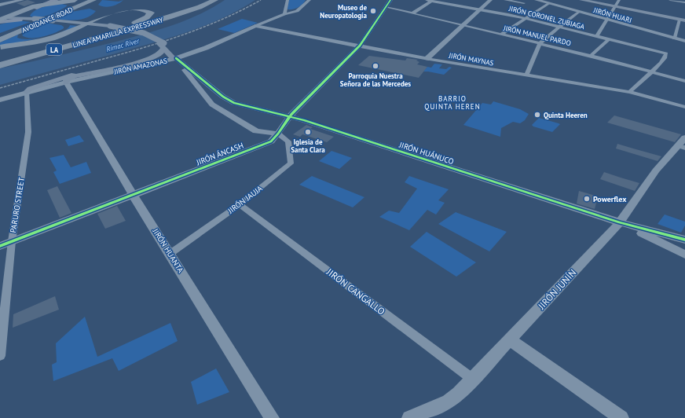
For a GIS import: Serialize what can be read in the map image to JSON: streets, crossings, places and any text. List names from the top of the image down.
{
  "streets": {
    "highway": ["AVOIDANCE ROAD", "LINEA AMARILLA EXPRESSWAY", "LA"],
    "main road": ["JIRÓN HUÁNUCO"],
    "street": [
      "JIRÓN HUARI",
      "JIRÓN CORONEL ZUBIAGA",
      "JIRÓN MANUEL PARDO",
      "JIRÓN MAYNAS",
      "JIRÓN AMAZONAS",
      "JIRÓN ÁNCASH",
      "JIRÓN JAUJA",
      "PARURO STREET",
      "JIRÓN HUANTA",
      "JIRÓN JUNÍN",
      "JIRÓN CANGALLO"
    ]
  },
  "crossings": [
    ["JIRÓN CORONEL ZUBIAGA", "JIRÓN MANUEL PARDO"],
    ["AVOIDANCE ROAD", "JIRÓN HUÁNUCO"],
    ["LINEA AMARILLA EXPRESSWAY", "JIRÓN HUÁNUCO"],
    ["JIRÓN MANUEL PARDO", "JIRÓN ÁNCASH"],
    ["JIRÓN MAYNAS", "JIRÓN AMAZONAS"],
    ["JIRÓN MAYNAS", "JIRÓN ÁNCASH"],
    ["JIRÓN AMAZONAS", "JIRÓN HUÁNUCO"],
    ["JIRÓN AMAZONAS", "PARURO STREET"],
    ["JIRÓN AMAZONAS", "JIRÓN HUANTA"],
    ["JIRÓN HUÁNUCO", "JIRÓN ÁNCASH"],
    ["JIRÓN HUÁNUCO", "JIRÓN JAUJA"],
    ["JIRÓN HUÁNUCO", "JIRÓN JUNÍN"],
    ["JIRÓN ÁNCASH", "JIRÓN JAUJA"],
    ["JIRÓN ÁNCASH", "PARURO STREET"],
    ["JIRÓN ÁNCASH", "JIRÓN HUANTA"],
    ["JIRÓN JAUJA", "JIRÓN HUANTA"],
    ["JIRÓN JAUJA", "JIRÓN CANGALLO"],
    ["JIRÓN JUNÍN", "JIRÓN CANGALLO"]
  ],
  "districts": ["BARRIO QUINTA HEREN"],
  "water": ["Rimac River"],
  "places": [
    "Museo de Neuropatología",
    "Parroquia Nuestra Señora de las Mercedes",
    "Quinta Heeren",
    "Iglesia de Santa Clara",
    "Powerflex"
  ]
}
